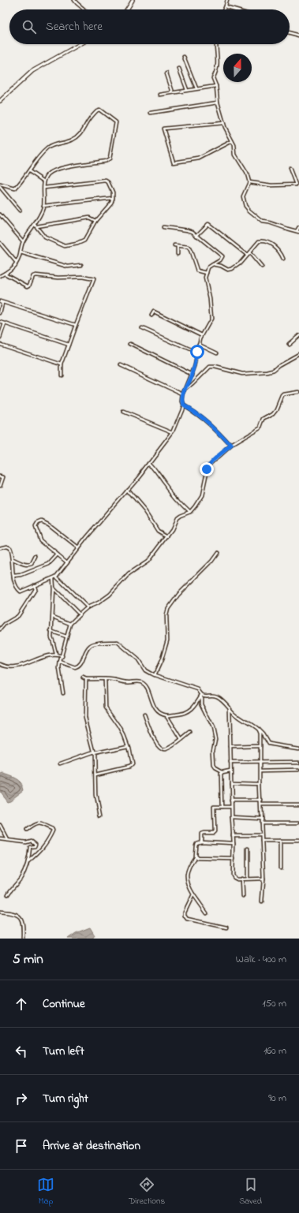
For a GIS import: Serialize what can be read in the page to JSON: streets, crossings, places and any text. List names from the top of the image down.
{
  "north": "top",
  "page": {
    "search": "Search here",
    "heading": ["5 min", "Walk · 400 m"],
    "list": [
      ["Continue", "150 m"],
      ["Turn left", "160 m"],
      ["Turn right", "90 m"],
      "Arrive at destination"
    ],
    "nav": ["Map", "Directions", "Saved"]
  }
}
